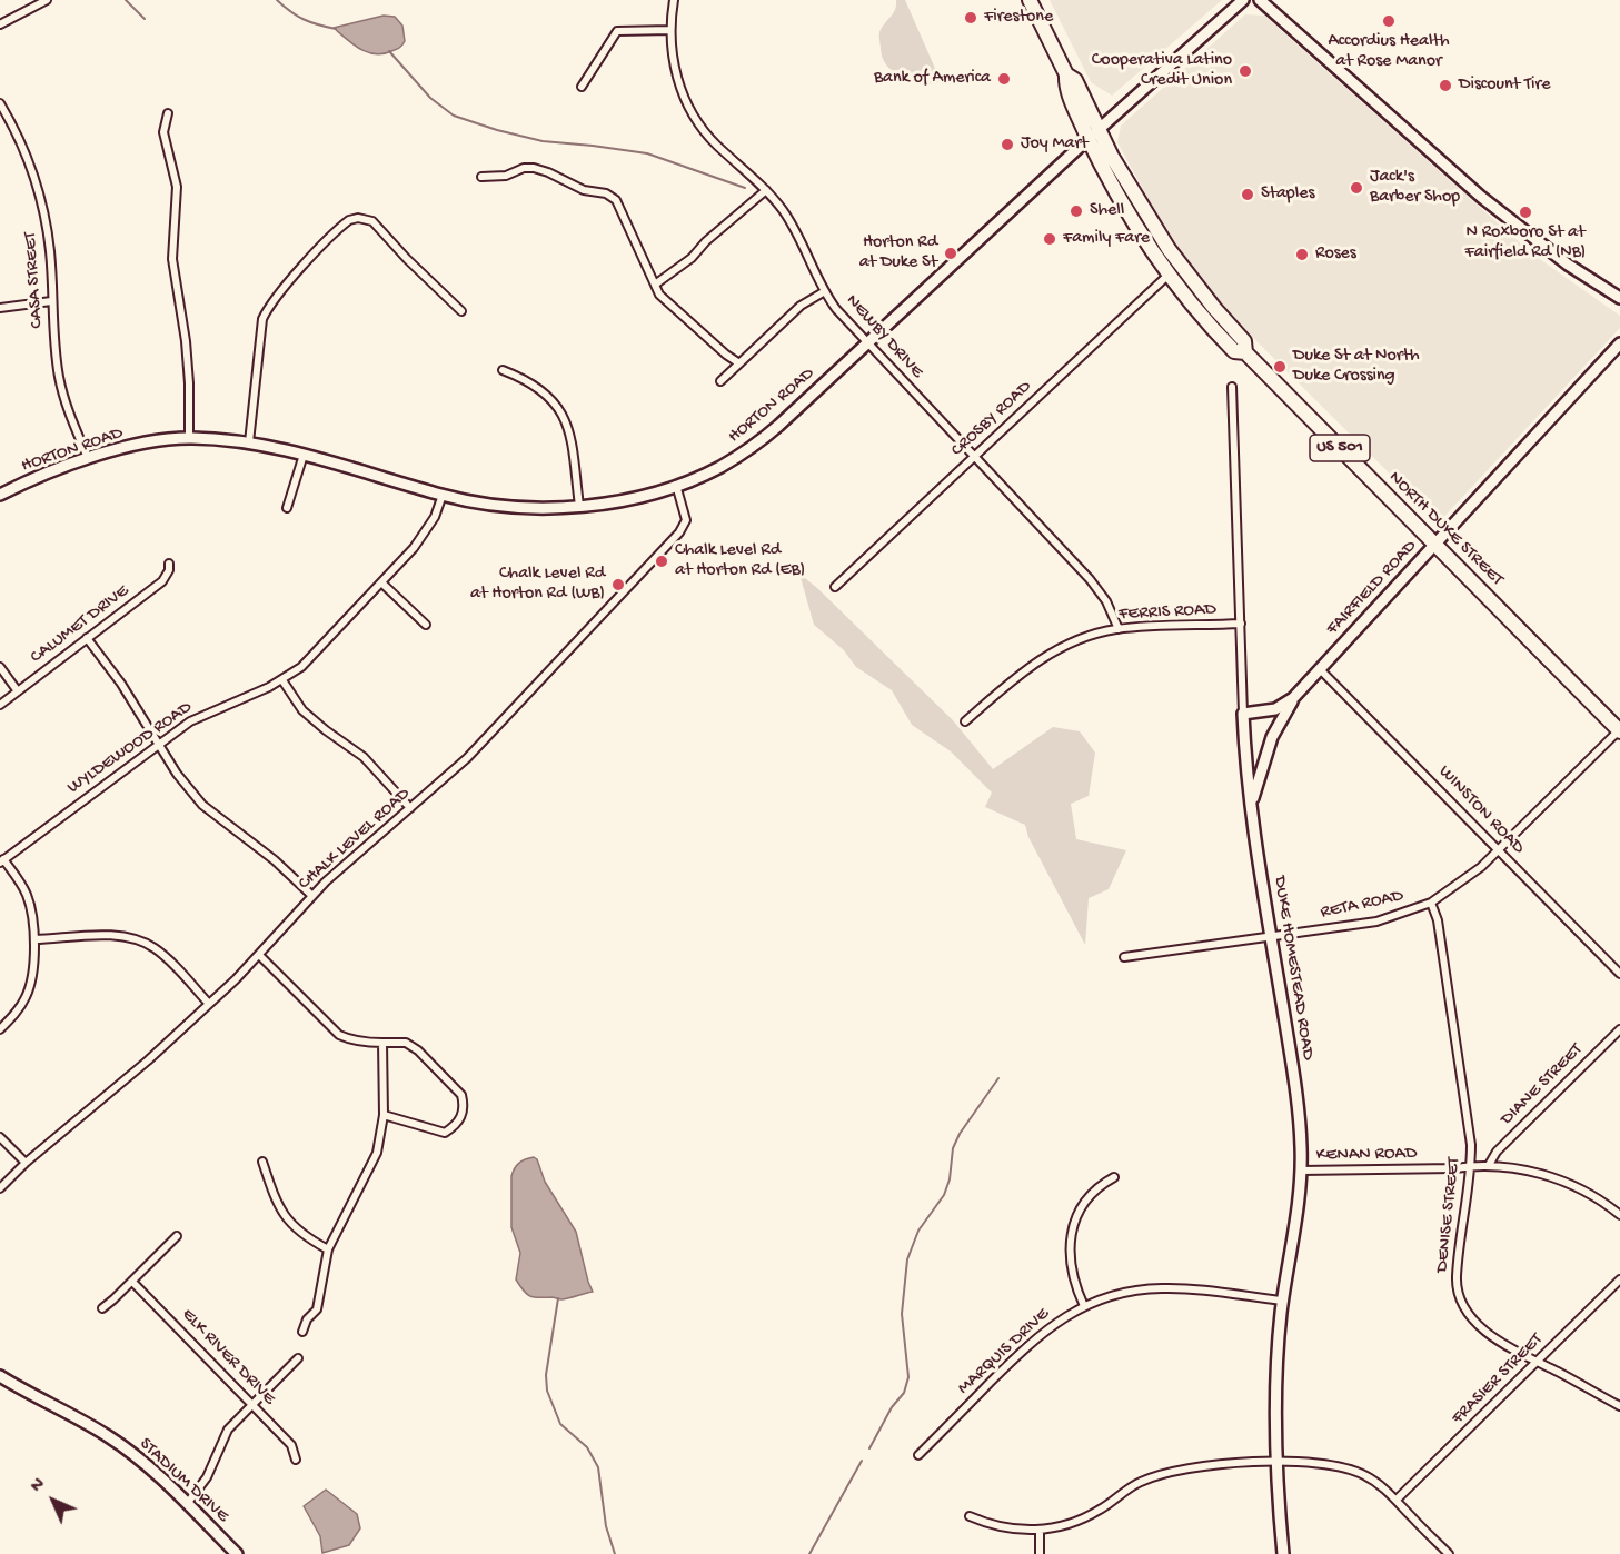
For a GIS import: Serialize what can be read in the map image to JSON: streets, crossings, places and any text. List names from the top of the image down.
{
  "streets": {
    "highway": ["US 501", "NORTH DUKE STREET"],
    "street": [
      "CASA STREET",
      "NEWBY DRIVE",
      "HORTON ROAD",
      "CROSBY ROAD",
      "FAIRFIELD ROAD",
      "FERRIS ROAD",
      "CALUMET DRIVE",
      "WYLDEWOOD ROAD",
      "WINSTON ROAD",
      "CHALK LEVEL ROAD",
      "RETA ROAD",
      "DUKE HOMESTEAD ROAD",
      "DIANE STREET",
      "KENAN ROAD",
      "DENISE STREET",
      "MARQUIS DRIVE",
      "ELK RIVER DRIVE",
      "FRASIER STREET",
      "STADIUM DRIVE"
    ]
  },
  "crossings": [
    ["CASA STREET", "HORTON ROAD"],
    ["NEWBY DRIVE", "HORTON ROAD"],
    ["NEWBY DRIVE", "CROSBY ROAD"],
    ["NEWBY DRIVE", "FERRIS ROAD"],
    ["HORTON ROAD", "NORTH DUKE STREET"],
    ["HORTON ROAD", "WYLDEWOOD ROAD"],
    ["HORTON ROAD", "CHALK LEVEL ROAD"],
    ["CROSBY ROAD", "NORTH DUKE STREET"],
    ["NORTH DUKE STREET", "FAIRFIELD ROAD"],
    ["NORTH DUKE STREET", "RETA ROAD"],
    ["FAIRFIELD ROAD", "WINSTON ROAD"],
    ["FAIRFIELD ROAD", "DUKE HOMESTEAD ROAD"],
    ["FERRIS ROAD", "DUKE HOMESTEAD ROAD"],
    ["WINSTON ROAD", "RETA ROAD"],
    ["RETA ROAD", "DUKE HOMESTEAD ROAD"],
    ["RETA ROAD", "DENISE STREET"],
    ["DUKE HOMESTEAD ROAD", "KENAN ROAD"],
    ["DUKE HOMESTEAD ROAD", "MARQUIS DRIVE"],
    ["DIANE STREET", "KENAN ROAD"],
    ["KENAN ROAD", "DENISE STREET"],
    ["DENISE STREET", "FRASIER STREET"]
  ],
  "places": [
    "Firestone",
    "Accordius Health at Rose Manor",
    "Cooperativa Latino Credit Union",
    "Bank of America",
    "Discount Tire",
    "Joy Mart",
    "Jack's Barber Shop",
    "Staples",
    "Shell",
    "N Roxboro St at Fairfield Rd (NB)",
    "Family Fare",
    "Horton Rd at Duke St",
    "Roses",
    "Duke St at North Duke Crossing",
    "Chalk Level Rd at Horton Rd (EB)",
    "Chalk Level Rd at Horton Rd (WB)"
  ],
  "north": "top left"
}
